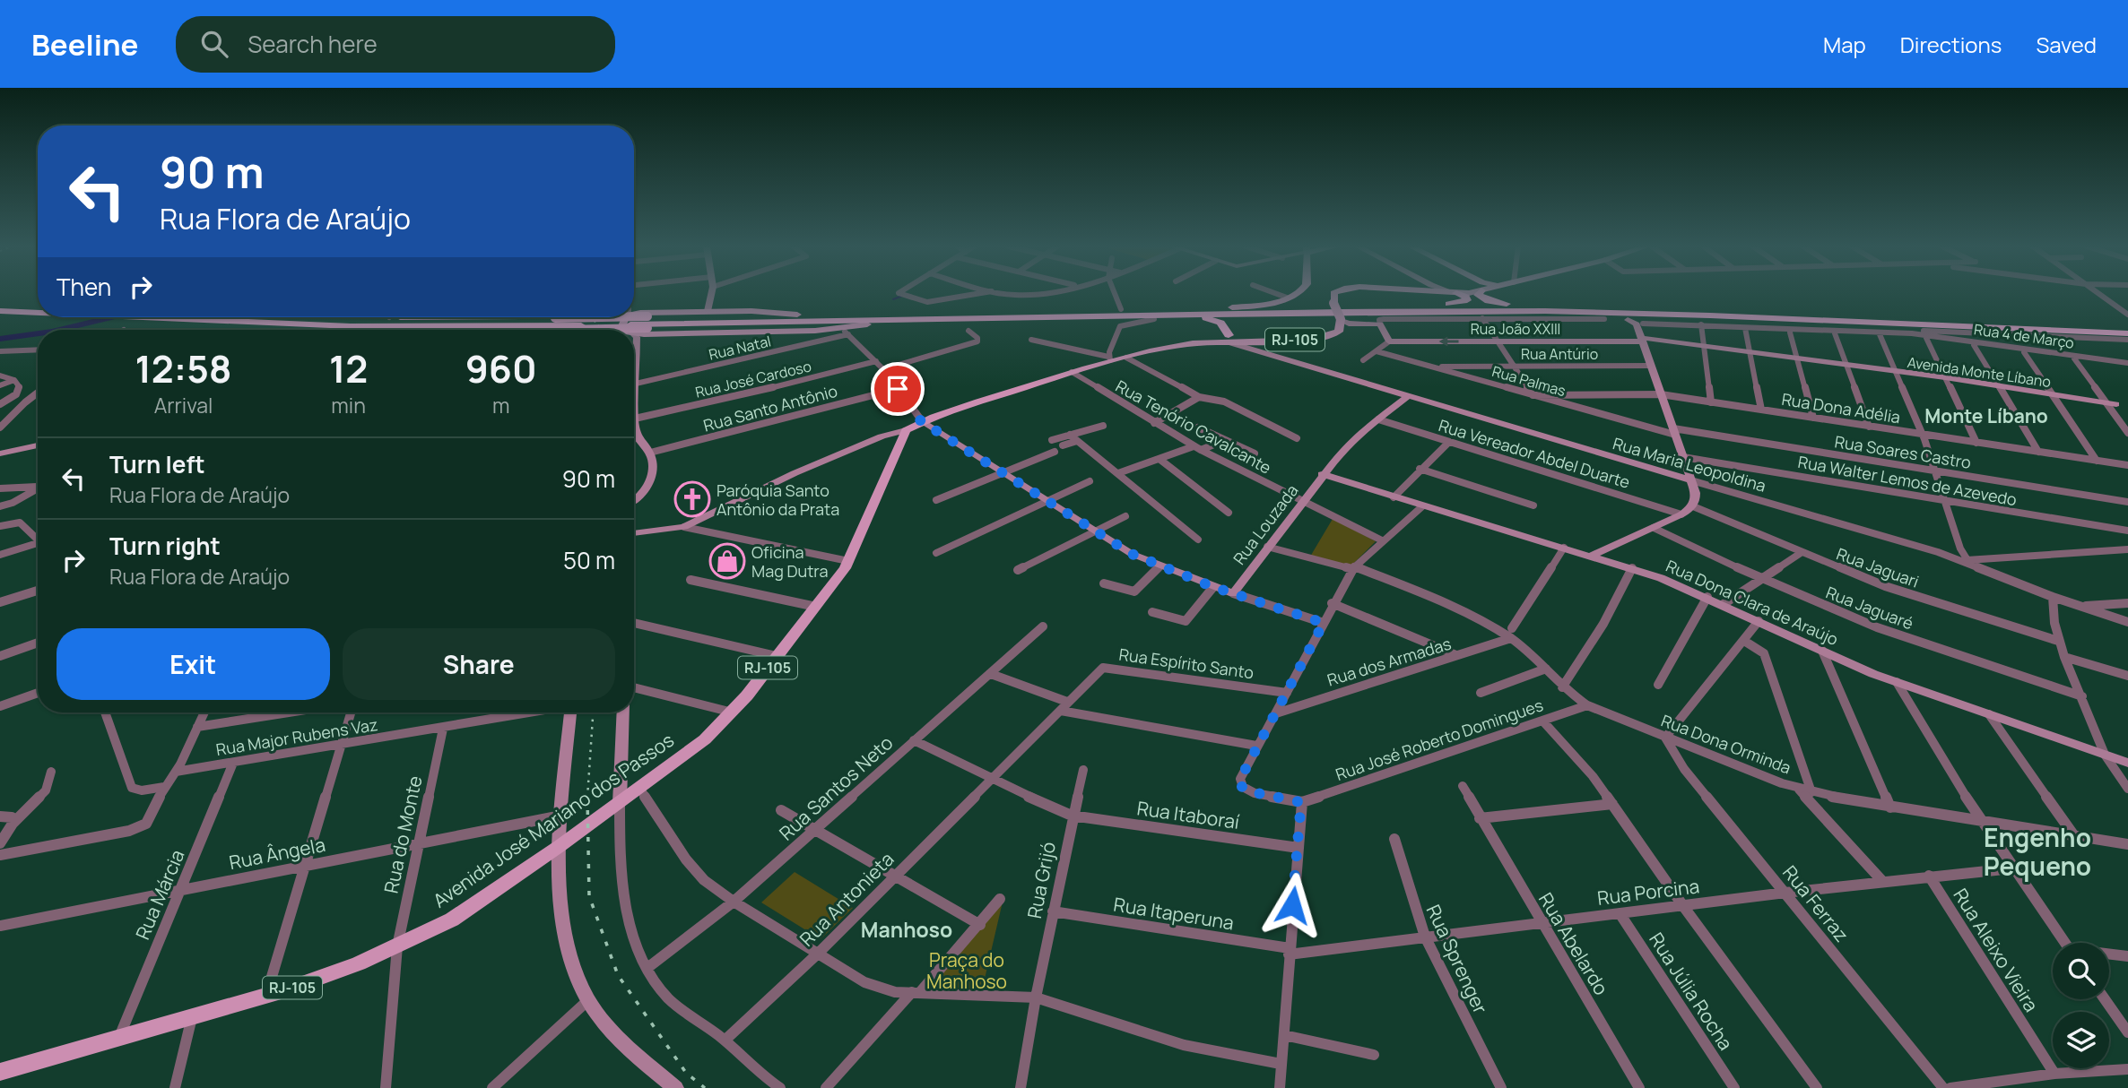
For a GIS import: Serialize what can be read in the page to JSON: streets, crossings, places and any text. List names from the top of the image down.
{
  "streets": {
    "highway": ["Rua Maria Leopoldina"],
    "main road": ["RJ-105", "Avenida José Mariano dos Passos"],
    "street": [
      "Rua João XXIII",
      "Rua 4 de Março",
      "Rua Natal",
      "Rua Antúrio",
      "Avenida Monte Líbano",
      "Rua José Cardoso",
      "Rua Palmas",
      "Rua Santo Antônio",
      "Rua Dona Adélia",
      "Rua Tenório Cavalcante",
      "Rua Soares Castro",
      "Rua Vereador Abdel Duarte",
      "Rua Walter Lemos de Azevedo",
      "Rua Louzada",
      "Rua Jaguari",
      "Rua Dona Clara de Araújo",
      "Rua Jaguaré",
      "Rua dos Armadas",
      "Rua Espírito Santo",
      "Rua Major Rubens Vaz",
      "Rua José Roberto Domingues",
      "Rua Dona Orminda",
      "Rua Santos Neto",
      "Rua Itaboraí",
      "Rua do Monte",
      "Rua Ângela",
      "Rua Grijó",
      "Rua Porcina",
      "Rua Márcia",
      "Rua Antonieta",
      "Rua Ferraz",
      "Rua Itaperuna",
      "Rua Abelardo",
      "Rua Aleixo Vieira",
      "Rua Sprenger",
      "Rua Júlia Rocha"
    ]
  },
  "crossings": [
    ["Rua João XXIII", "Avenida Monte Líbano"],
    ["RJ-105", "Rua Tenório Cavalcante"],
    ["RJ-105", "Rua Maria Leopoldina"],
    ["RJ-105", "Avenida José Mariano dos Passos"],
    ["Rua Antúrio", "Rua Palmas"],
    ["Rua Palmas", "Rua Soares Castro"],
    ["Rua Tenório Cavalcante", "Rua Louzada"],
    ["Rua Vereador Abdel Duarte", "Rua Louzada"],
    ["Rua Maria Leopoldina", "Rua Louzada"],
    ["Rua Louzada", "Rua Dona Clara de Araújo"],
    ["Rua Louzada", "Rua Dona Orminda"],
    ["Rua dos Armadas", "Rua Dona Orminda"],
    ["Rua Espírito Santo", "Rua Antonieta"],
    ["Rua Major Rubens Vaz", "Rua do Monte"],
    ["Rua Major Rubens Vaz", "Rua Márcia"],
    ["Rua José Roberto Domingues", "Rua Dona Orminda"],
    ["Rua Dona Orminda", "Rua Ferraz"],
    ["Rua Santos Neto", "Rua Itaboraí"],
    ["Rua Itaboraí", "Rua Grijó"],
    ["Rua Itaboraí", "Rua Antonieta"],
    ["Avenida José Mariano dos Passos", "Rua do Monte"],
    ["Avenida José Mariano dos Passos", "Rua Márcia"],
    ["Rua do Monte", "Rua Ângela"],
    ["Rua Ângela", "Rua Márcia"],
    ["Rua Grijó", "Rua Itaperuna"],
    ["Rua Porcina", "Rua Ferraz"],
    ["Rua Porcina", "Rua Itaperuna"],
    ["Rua Porcina", "Rua Abelardo"],
    ["Rua Porcina", "Rua Aleixo Vieira"],
    ["Rua Porcina", "Rua Sprenger"],
    ["Rua Porcina", "Rua Júlia Rocha"]
  ],
  "districts": ["Monte Líbano", "Engenho Pequeno", "Manhoso"],
  "parks": ["Praça do Manhoso"],
  "places": {
    "church": ["Paróquia Santo Antônio da Prata"],
    "shop": ["Oficina Mag Dutra"]
  },
  "page": {
    "header": "Beeline",
    "search": "Search here",
    "nav": ["Map", "Directions", "Saved"],
    "turn": ["90 m", "Rua Flora de Araújo"],
    "then": "Then",
    "eta": [
      "12:58",
      "Arrival",
      "12",
      "min",
      "960",
      "m"
    ],
    "list": [
      {
        "name": "Turn left",
        "note": "Rua Flora de Araújo",
        "value": "90 m"
      },
      {
        "name": "Turn right",
        "note": "Rua Flora de Araújo",
        "value": "50 m"
      }
    ],
    "buttons": ["Exit", "Share"]
  }
}
